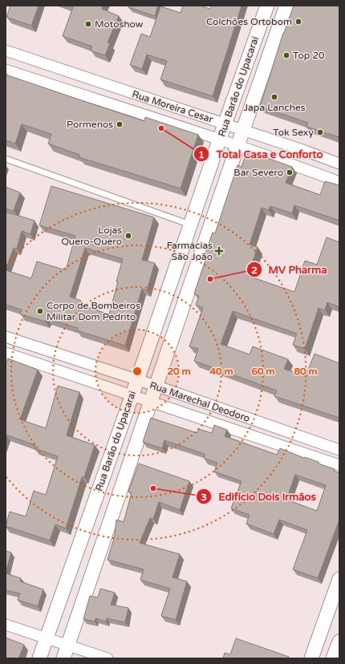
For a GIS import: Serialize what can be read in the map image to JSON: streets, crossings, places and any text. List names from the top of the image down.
{
  "streets": {
    "street": ["Rua Barão do Upacarai", "Rua Moreira Cesar", "Rua Marechal Deodoro"]
  },
  "crossings": [
    ["Rua Barão do Upacarai", "Rua Moreira Cesar"],
    ["Rua Barão do Upacarai", "Rua Marechal Deodoro"]
  ],
  "places": {
    "other": [
      "Colchões Ortobom",
      "Motoshow",
      "Top 20",
      "Japa Lanches",
      "Pormenos",
      "Total Casa e Conforto",
      "Tok Sexy",
      "Bar Severo",
      "Lojas Quero-Quero",
      "MV Pharma",
      "Corpo de Bombeiros Militar Dom Pedrito",
      "Edifício Dois Irmãos"
    ],
    "health": ["Farmácias São João"]
  },
  "rings": [
    "20 m",
    "40 m",
    "60 m",
    "80 m"
  ]
}
